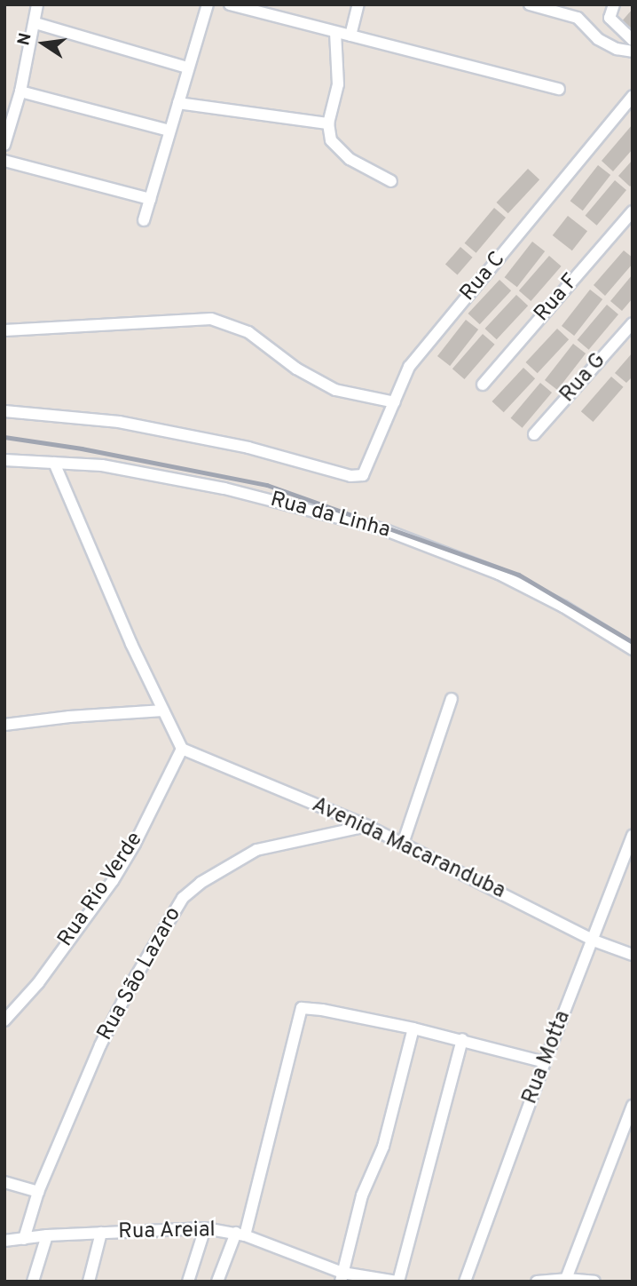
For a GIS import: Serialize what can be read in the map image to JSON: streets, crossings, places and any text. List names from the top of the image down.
{
  "streets": {
    "street": [
      "Rua C",
      "Rua F",
      "Rua G",
      "Rua da Linha",
      "Avenida Macaranduba",
      "Rua Rio Verde",
      "Rua São Lazaro",
      "Rua Motta",
      "Rua Areial"
    ]
  },
  "crossings": [
    ["Avenida Macaranduba", "Rua Rio Verde"],
    ["Avenida Macaranduba", "Rua São Lazaro"],
    ["Avenida Macaranduba", "Rua Motta"],
    ["Rua São Lazaro", "Rua Areial"]
  ],
  "north": "left"
}
